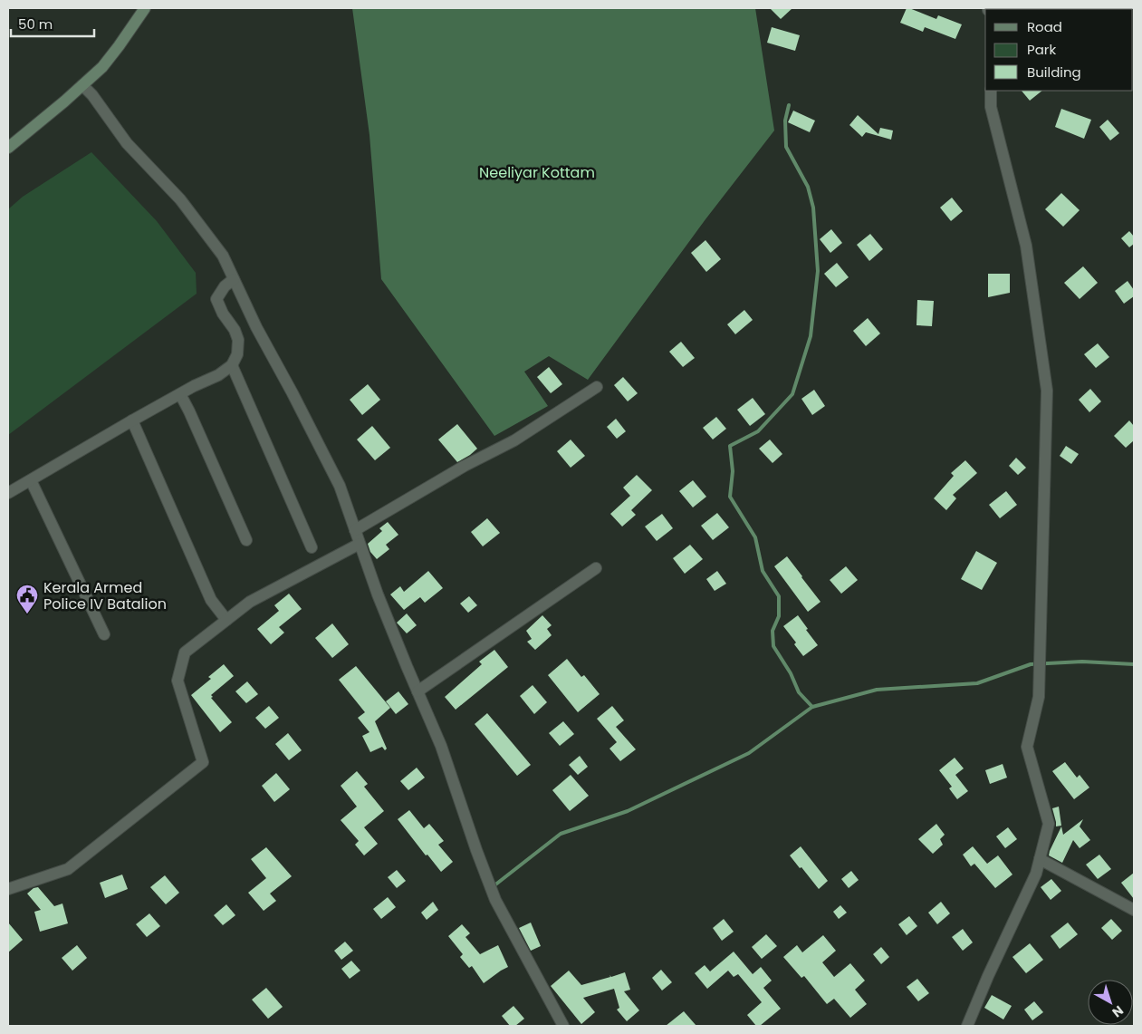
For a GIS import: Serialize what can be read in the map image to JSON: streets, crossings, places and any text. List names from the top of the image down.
{
  "parks": ["Neeliyar Kottam"],
  "places": {
    "public building": ["Kerala Armed Police IV Batalion"]
  },
  "legend": ["Road", "Park", "Building"],
  "scale_bar": "50 m",
  "north": "bottom right"
}
